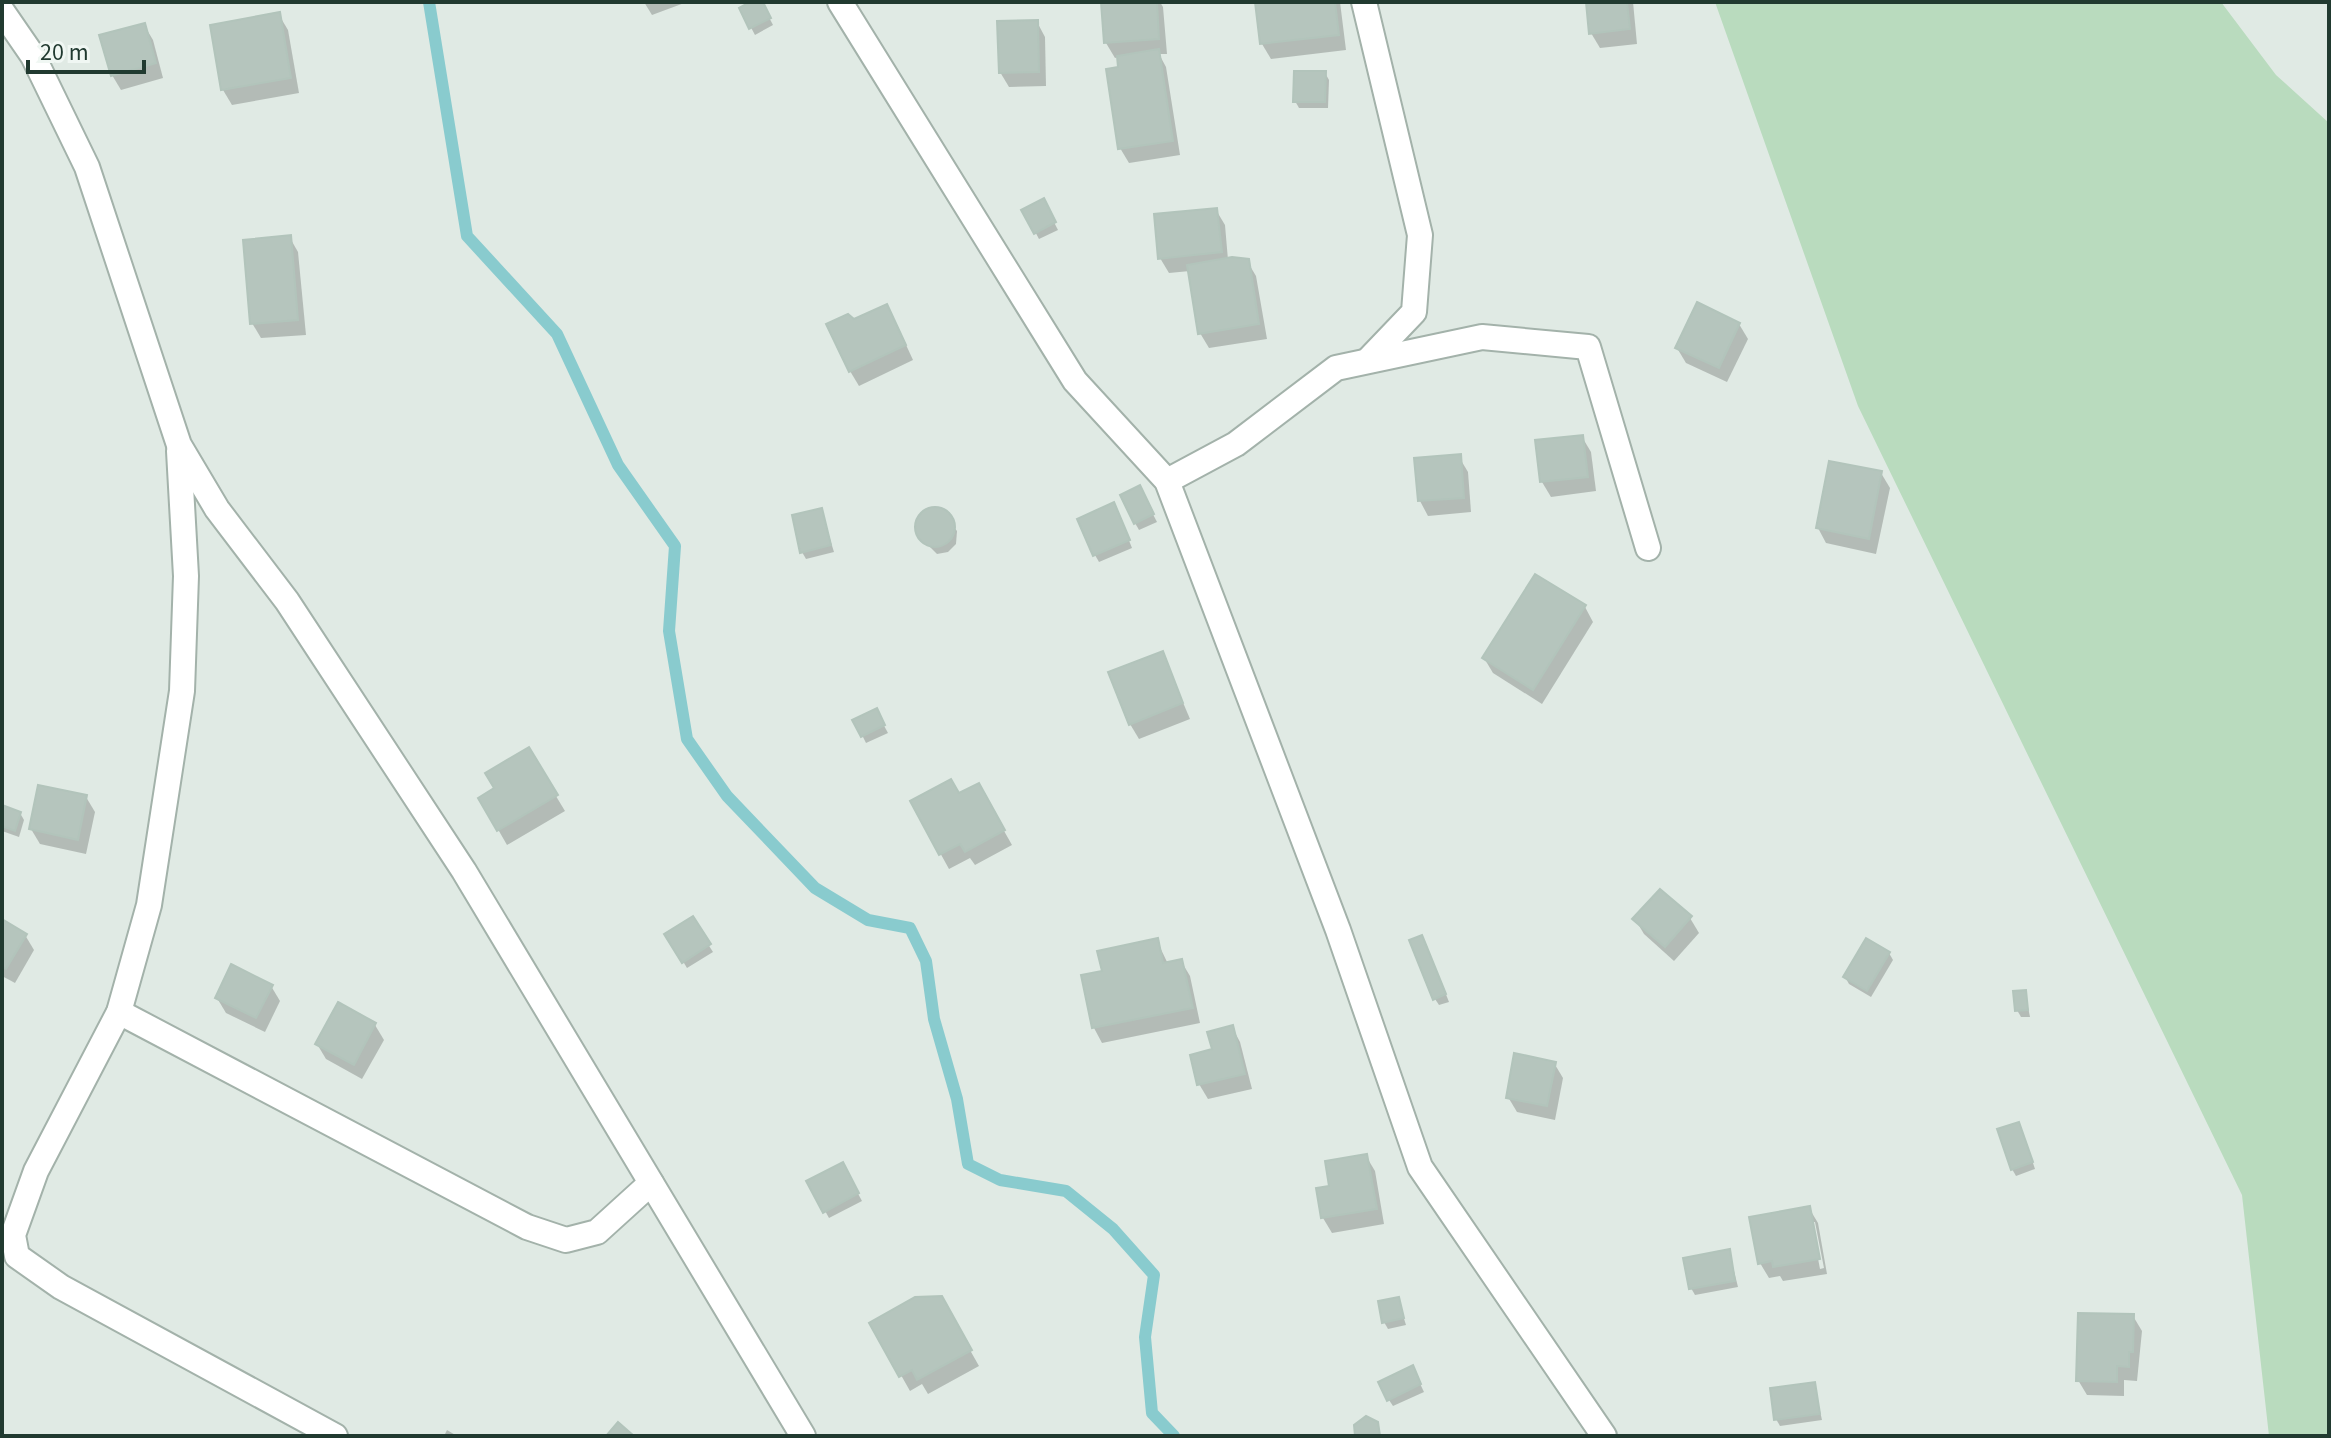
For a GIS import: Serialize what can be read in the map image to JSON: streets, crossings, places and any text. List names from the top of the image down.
{
  "scale_bar": "20 m"
}
